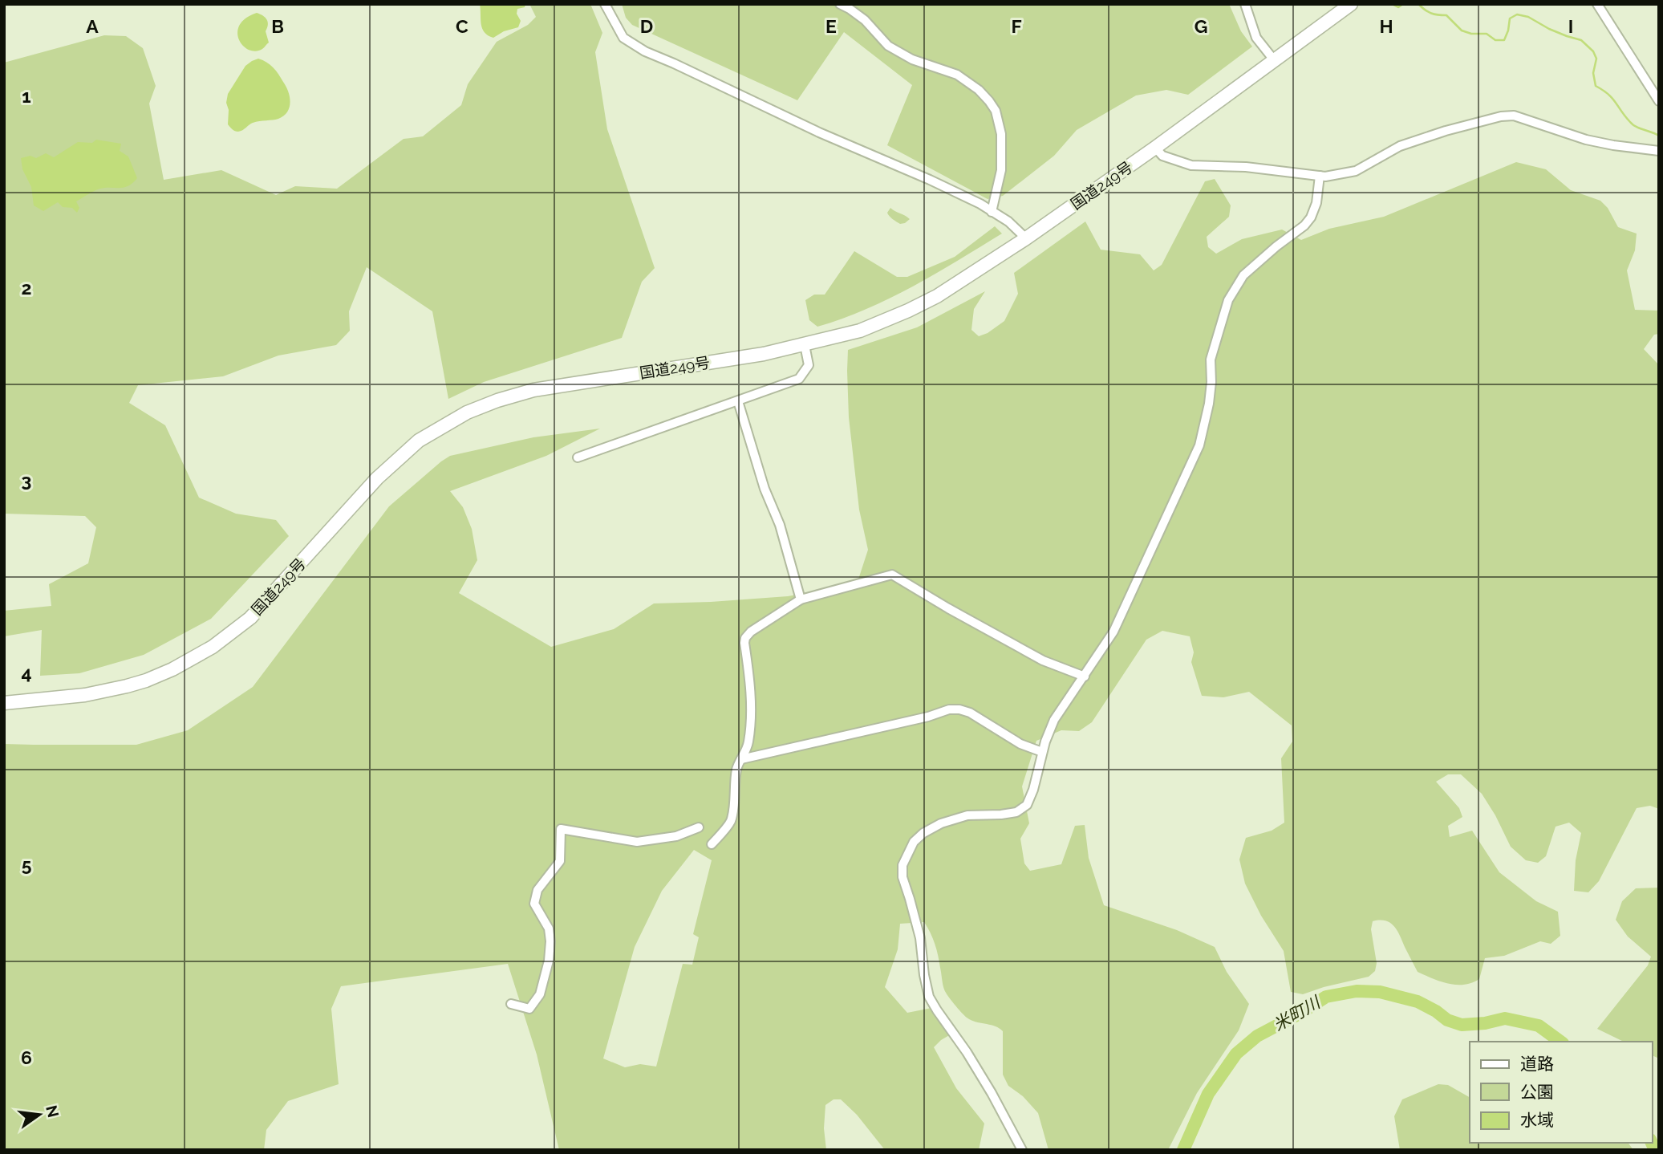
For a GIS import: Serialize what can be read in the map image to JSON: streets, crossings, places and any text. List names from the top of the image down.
{
  "streets": {
    "highway": ["国道249号"]
  },
  "water": ["米町川"],
  "legend": ["道路", "公園", "水域"],
  "north": "right",
  "grid": {
    "columns": [
      "A",
      "B",
      "C",
      "D",
      "E",
      "F",
      "G",
      "H",
      "I"
    ],
    "rows": [
      "1",
      "2",
      "3",
      "4",
      "5",
      "6"
    ]
  }
}
